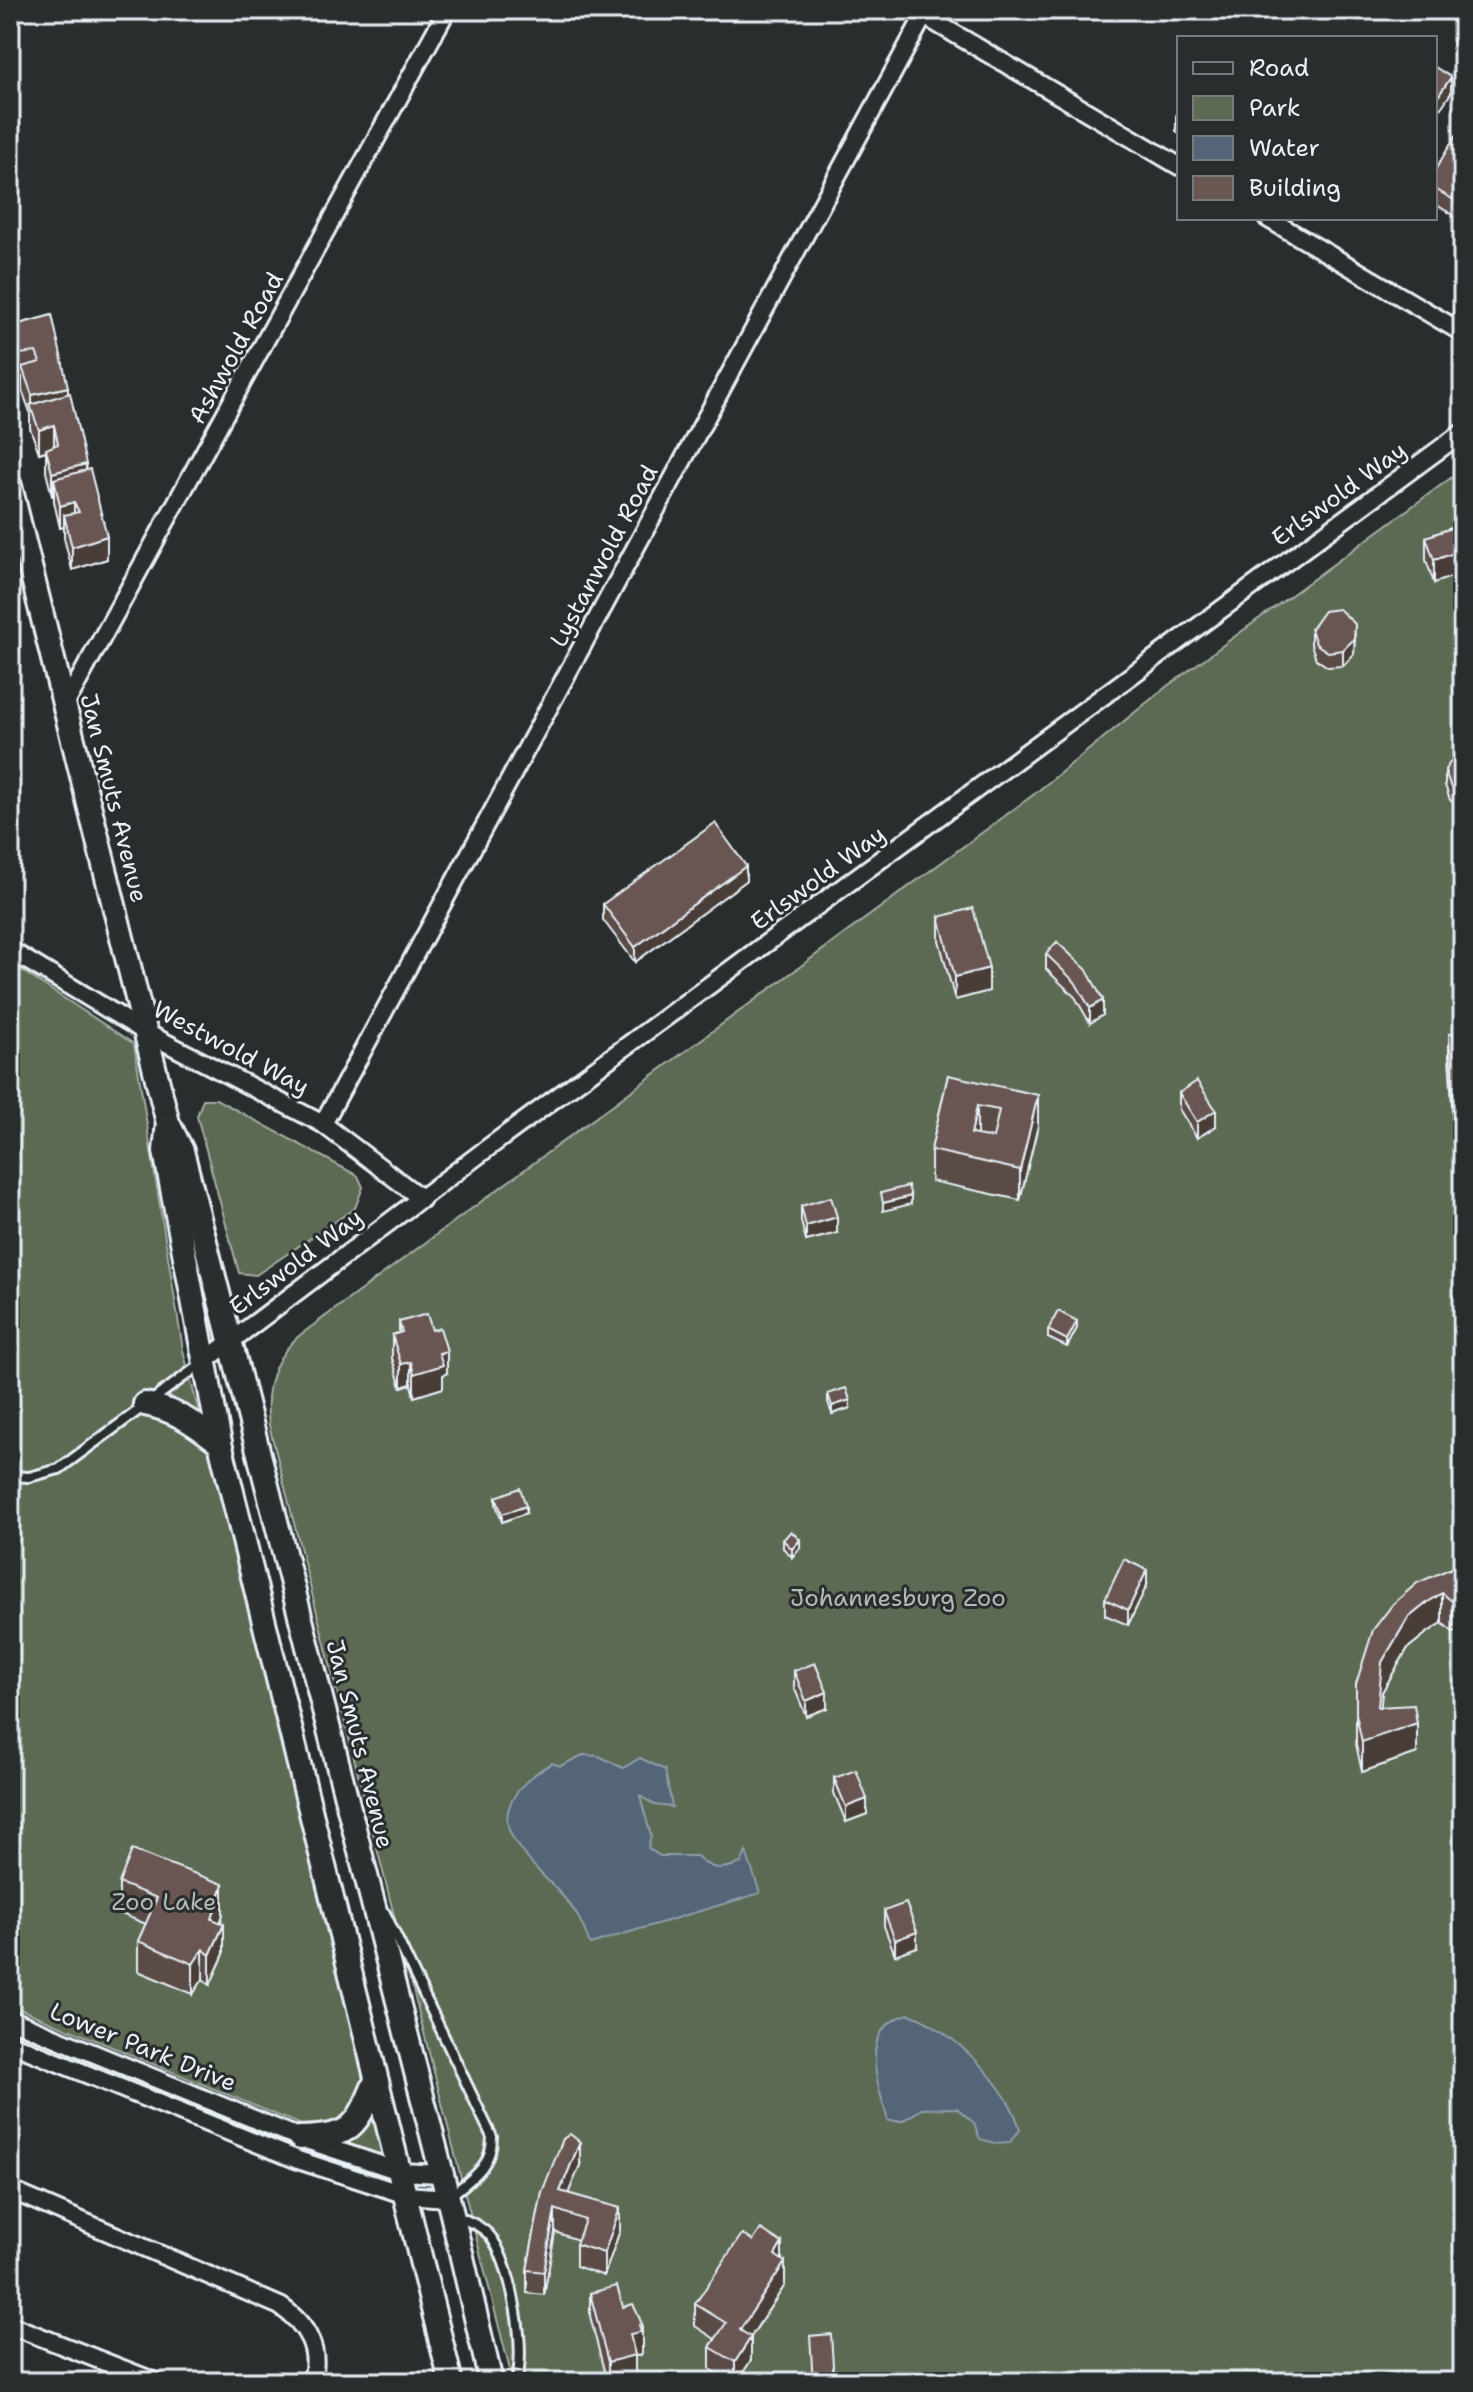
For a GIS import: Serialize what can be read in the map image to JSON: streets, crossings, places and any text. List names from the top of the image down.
{
  "streets": {
    "main road": ["Jan Smuts Avenue"],
    "street": [
      "Ashwold Road",
      "Erlswold Way",
      "Lystanwold Road",
      "Westwold Way",
      "Lower Park Drive"
    ]
  },
  "crossings": [
    ["Ashwold Road", "Jan Smuts Avenue"],
    ["Erlswold Way", "Jan Smuts Avenue"],
    ["Erlswold Way", "Westwold Way"],
    ["Lystanwold Road", "Westwold Way"],
    ["Jan Smuts Avenue", "Westwold Way"],
    ["Jan Smuts Avenue", "Lower Park Drive"]
  ],
  "parks": ["Johannesburg Zoo", "Zoo Lake"],
  "legend": [
    "Road",
    "Park",
    "Water",
    "Building"
  ]
}
